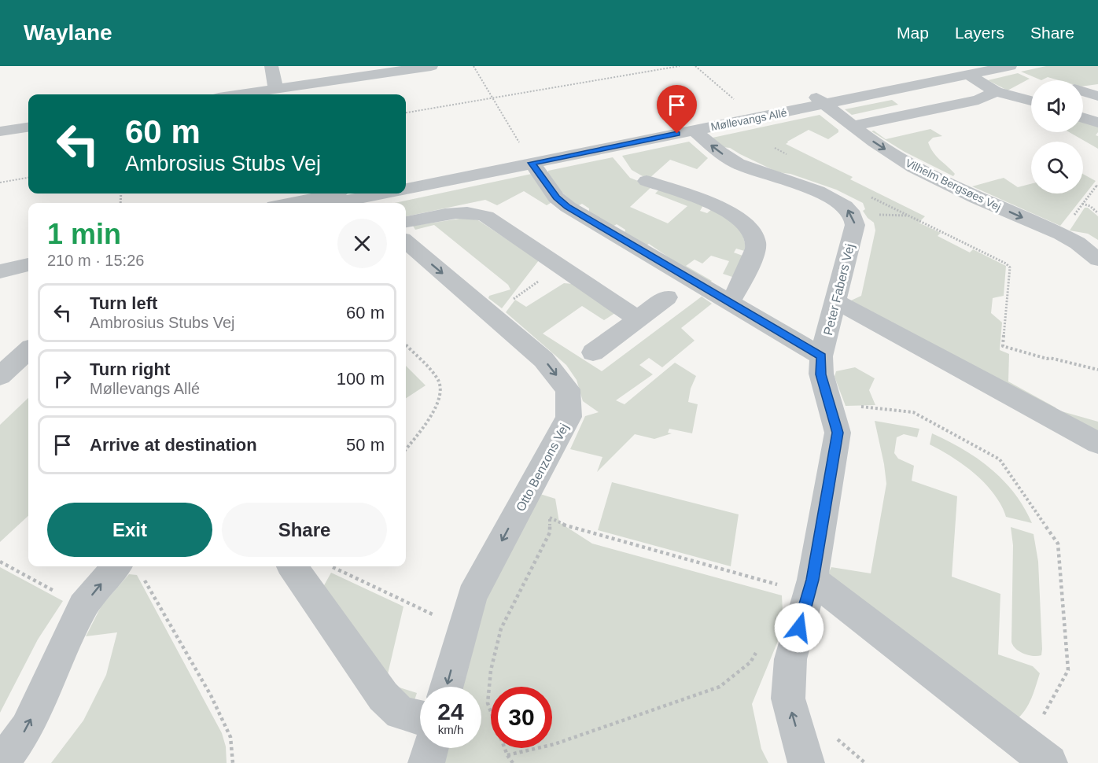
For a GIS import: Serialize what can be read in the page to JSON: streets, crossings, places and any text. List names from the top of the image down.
{
  "streets": {
    "street": [
      "Møllevangs Allé",
      "Vilhelm Bergsøes Vej",
      "Peter Fabers Vej",
      "Otto Benzons Vej"
    ]
  },
  "crossings": [
    ["Møllevangs Allé", "Vilhelm Bergsøes Vej"],
    ["Møllevangs Allé", "Peter Fabers Vej"]
  ],
  "one_way": ["Peter Fabers Vej", "Otto Benzons Vej"],
  "page": {
    "header": "Waylane",
    "nav": ["Map", "Layers", "Share"],
    "turn": ["60 m", "Ambrosius Stubs Vej"],
    "heading": ["1 min", "210 m · 15:26"],
    "list": [
      {
        "name": "Turn left",
        "note": "Ambrosius Stubs Vej",
        "value": "60 m"
      },
      {
        "name": "Turn right",
        "note": "Møllevangs Allé",
        "value": "100 m"
      },
      {
        "name": "Arrive at destination",
        "value": "50 m"
      }
    ],
    "buttons": ["Exit", "Share"],
    "speed": "24 km/h",
    "limit": "30"
  }
}
